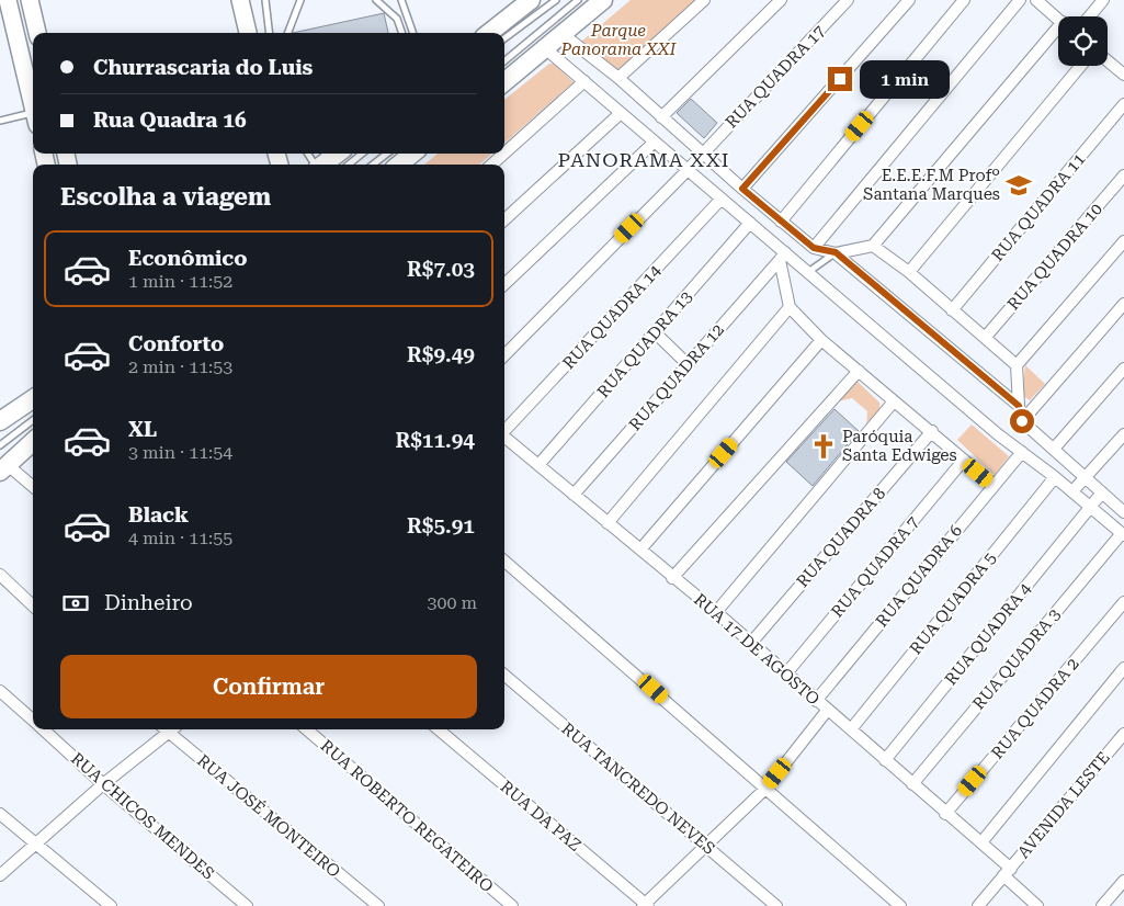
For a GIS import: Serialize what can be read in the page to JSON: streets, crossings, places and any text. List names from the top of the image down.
{
  "streets": {
    "street": [
      "RUA QUADRA 17",
      "RUA QUADRA 11",
      "RUA QUADRA 10",
      "RUA QUADRA 14",
      "RUA QUADRA 13",
      "RUA QUADRA 12",
      "RUA QUADRA 8",
      "RUA QUADRA 7",
      "RUA QUADRA 6",
      "RUA QUADRA 5",
      "RUA QUADRA 4",
      "RUA 17 DE AGOSTO",
      "RUA QUADRA 3",
      "RUA QUADRA 2",
      "RUA TANCREDO NEVES",
      "AVENIDA LESTE",
      "RUA CHICOS MENDES",
      "RUA JOSÉ MONTEIRO",
      "RUA ROBERTO REGATEIRO",
      "RUA DA PAZ"
    ]
  },
  "crossings": [
    ["RUA QUADRA 13", "RUA 17 DE AGOSTO"],
    ["RUA QUADRA 12", "RUA 17 DE AGOSTO"],
    ["RUA QUADRA 8", "RUA 17 DE AGOSTO"],
    ["RUA QUADRA 7", "RUA 17 DE AGOSTO"],
    ["RUA QUADRA 6", "RUA 17 DE AGOSTO"],
    ["RUA QUADRA 5", "RUA 17 DE AGOSTO"],
    ["RUA QUADRA 4", "RUA 17 DE AGOSTO"],
    ["RUA 17 DE AGOSTO", "RUA QUADRA 3"],
    ["RUA 17 DE AGOSTO", "RUA QUADRA 2"],
    ["RUA 17 DE AGOSTO", "AVENIDA LESTE"]
  ],
  "districts": ["PANORAMA XXI"],
  "parks": ["Parque Panorama XXI"],
  "places": {
    "school or university": ["E.E.E.F.M Profº Santana Marques"],
    "church": ["Paróquia Santa Edwiges"]
  },
  "page": {
    "banner": ["Churrascaria do Luis", "Rua Quadra 16"],
    "bubble": "1 min",
    "heading": "Escolha a viagem",
    "list": [
      {
        "name": "Econômico",
        "note": "1 min · 11:52",
        "value": "R$7.03"
      },
      {
        "name": "Conforto",
        "note": "2 min · 11:53",
        "value": "R$9.49"
      },
      {
        "name": "XL",
        "note": "3 min · 11:54",
        "value": "R$11.94"
      },
      {
        "name": "Black",
        "note": "4 min · 11:55",
        "value": "R$5.91"
      }
    ],
    "pay": ["Dinheiro", "300 m"],
    "buttons": "Confirmar"
  }
}
